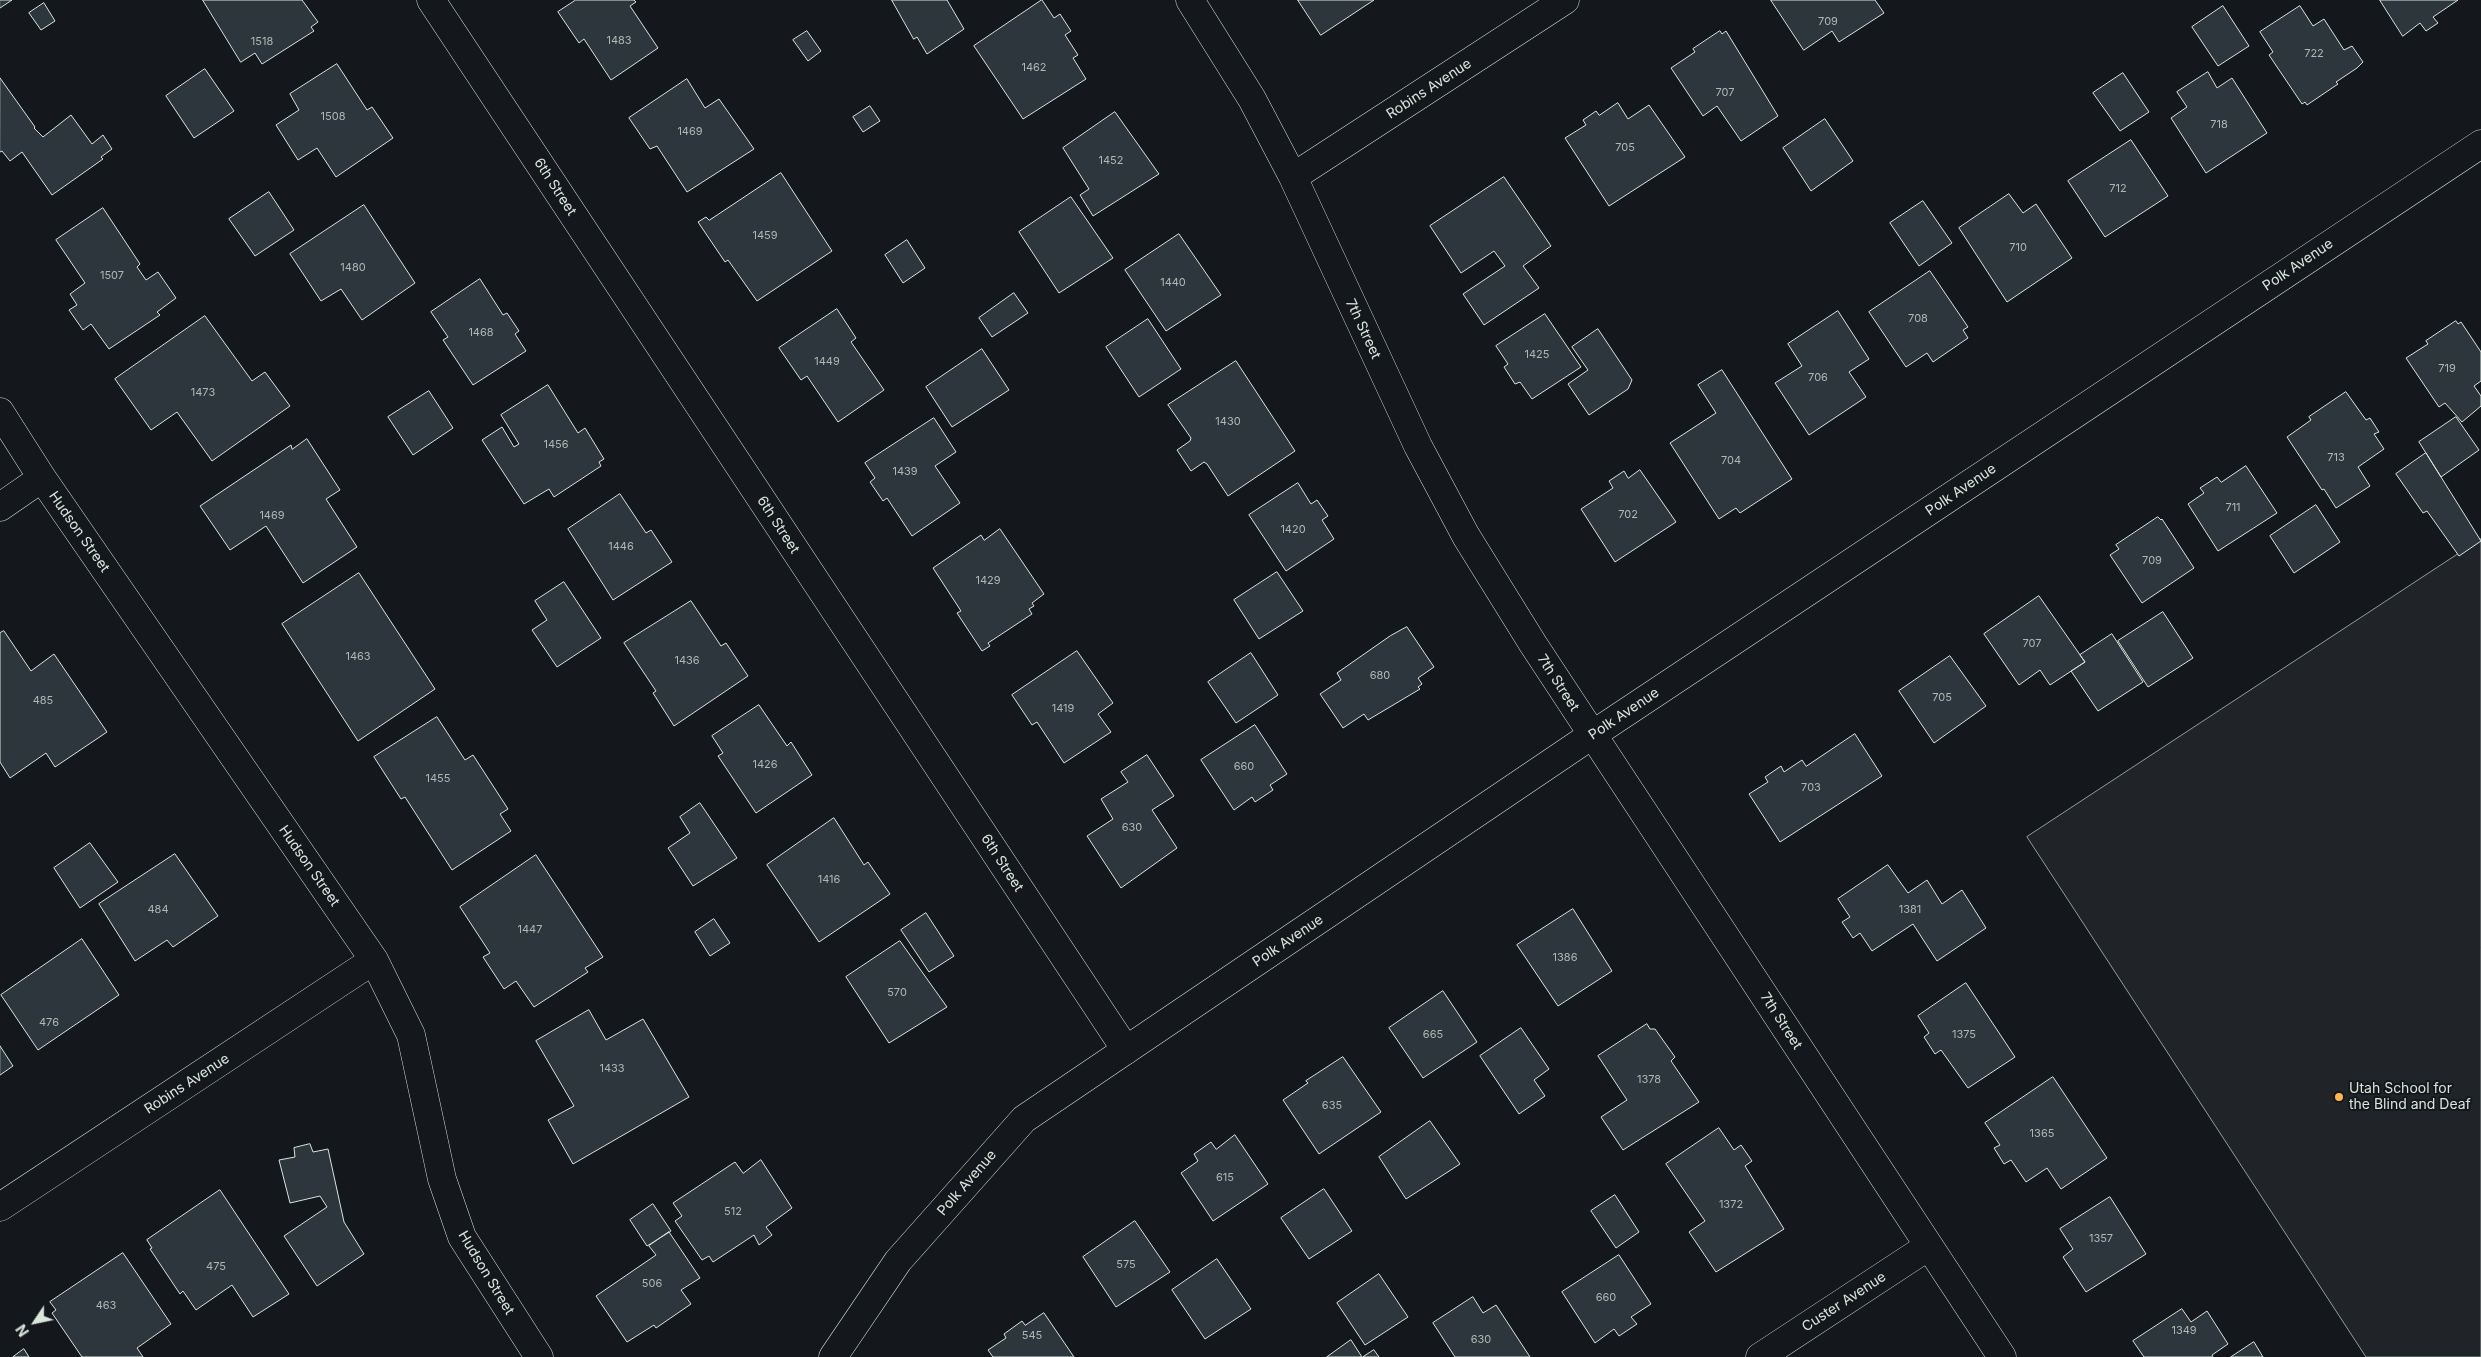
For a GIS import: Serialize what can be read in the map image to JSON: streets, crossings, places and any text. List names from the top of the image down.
{
  "streets": {
    "street": [
      "Robins Avenue",
      "6th Street",
      "Polk Avenue",
      "7th Street",
      "Hudson Street",
      "Custer Avenue"
    ]
  },
  "crossings": [
    ["Robins Avenue", "7th Street"],
    ["Robins Avenue", "Hudson Street"],
    ["6th Street", "Polk Avenue"],
    ["Polk Avenue", "7th Street"],
    ["7th Street", "Custer Avenue"]
  ],
  "places": ["Utah School for the Blind and Deaf"],
  "house_numbers": [
    "709",
    "1483",
    "1518",
    "722",
    "1462",
    "707",
    "1508",
    "718",
    "1469",
    "705",
    "1452",
    "712",
    "1459",
    "710",
    "1480",
    "1507",
    "1440",
    "708",
    "1468",
    "1425",
    "1449",
    "719",
    "706",
    "1473",
    "1430",
    "1456",
    "713",
    "704",
    "1439",
    "711",
    "702",
    "1469",
    "1420",
    "1446",
    "709",
    "1429",
    "707",
    "1463",
    "1436",
    "680",
    "705",
    "485",
    "1419",
    "1426",
    "660",
    "1455",
    "703",
    "630",
    "1416",
    "484",
    "1381",
    "1447",
    "1386",
    "570",
    "476",
    "665",
    "1375",
    "1433",
    "1378",
    "635",
    "1365",
    "615",
    "1372",
    "512",
    "1357",
    "575",
    "475",
    "506",
    "660",
    "463",
    "1349",
    "545",
    "630"
  ],
  "north": "bottom left"
}
